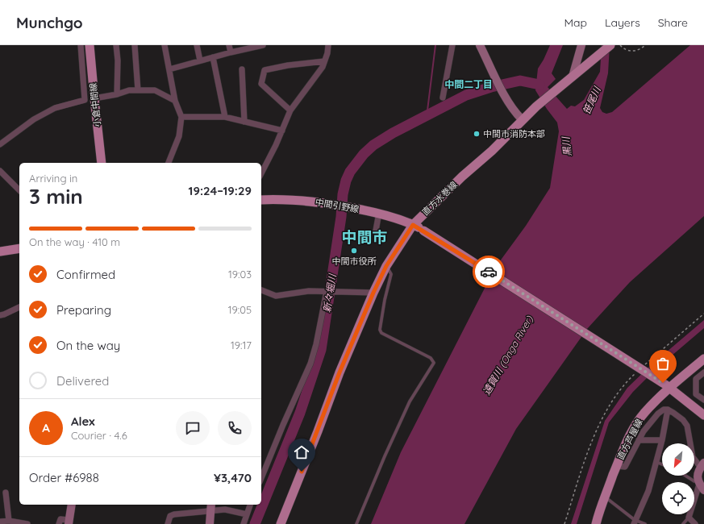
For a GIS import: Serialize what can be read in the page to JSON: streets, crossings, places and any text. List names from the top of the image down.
{
  "streets": {
    "main road": [
      "小倉中間線",
      "直方水巻線",
      "中間引野線",
      "直方芦屋線"
    ]
  },
  "crossings": [
    ["直方水巻線", "中間引野線"],
    ["中間引野線", "直方芦屋線"]
  ],
  "districts": ["中間二丁目", "中間市"],
  "water": [
    "笹尾川",
    "黒川",
    "新々堀川",
    "遠賀川 (Onga River)"
  ],
  "places": ["中間市消防本部", "中間市役所"],
  "north": "bottom left",
  "page": {
    "header": "Munchgo",
    "nav": ["Map", "Layers", "Share"],
    "heading": ["3 min", "Arriving in", "19:24–19:29"],
    "panel": [
      "Alex",
      "Courier · 4.6",
      "Order #6988",
      "¥3,470"
    ],
    "bar": "On the way · 410 m",
    "list": [
      ["Confirmed", "19:03"],
      ["Preparing", "19:05"],
      ["On the way", "19:17"],
      "Delivered"
    ],
    "round": "A"
  }
}
